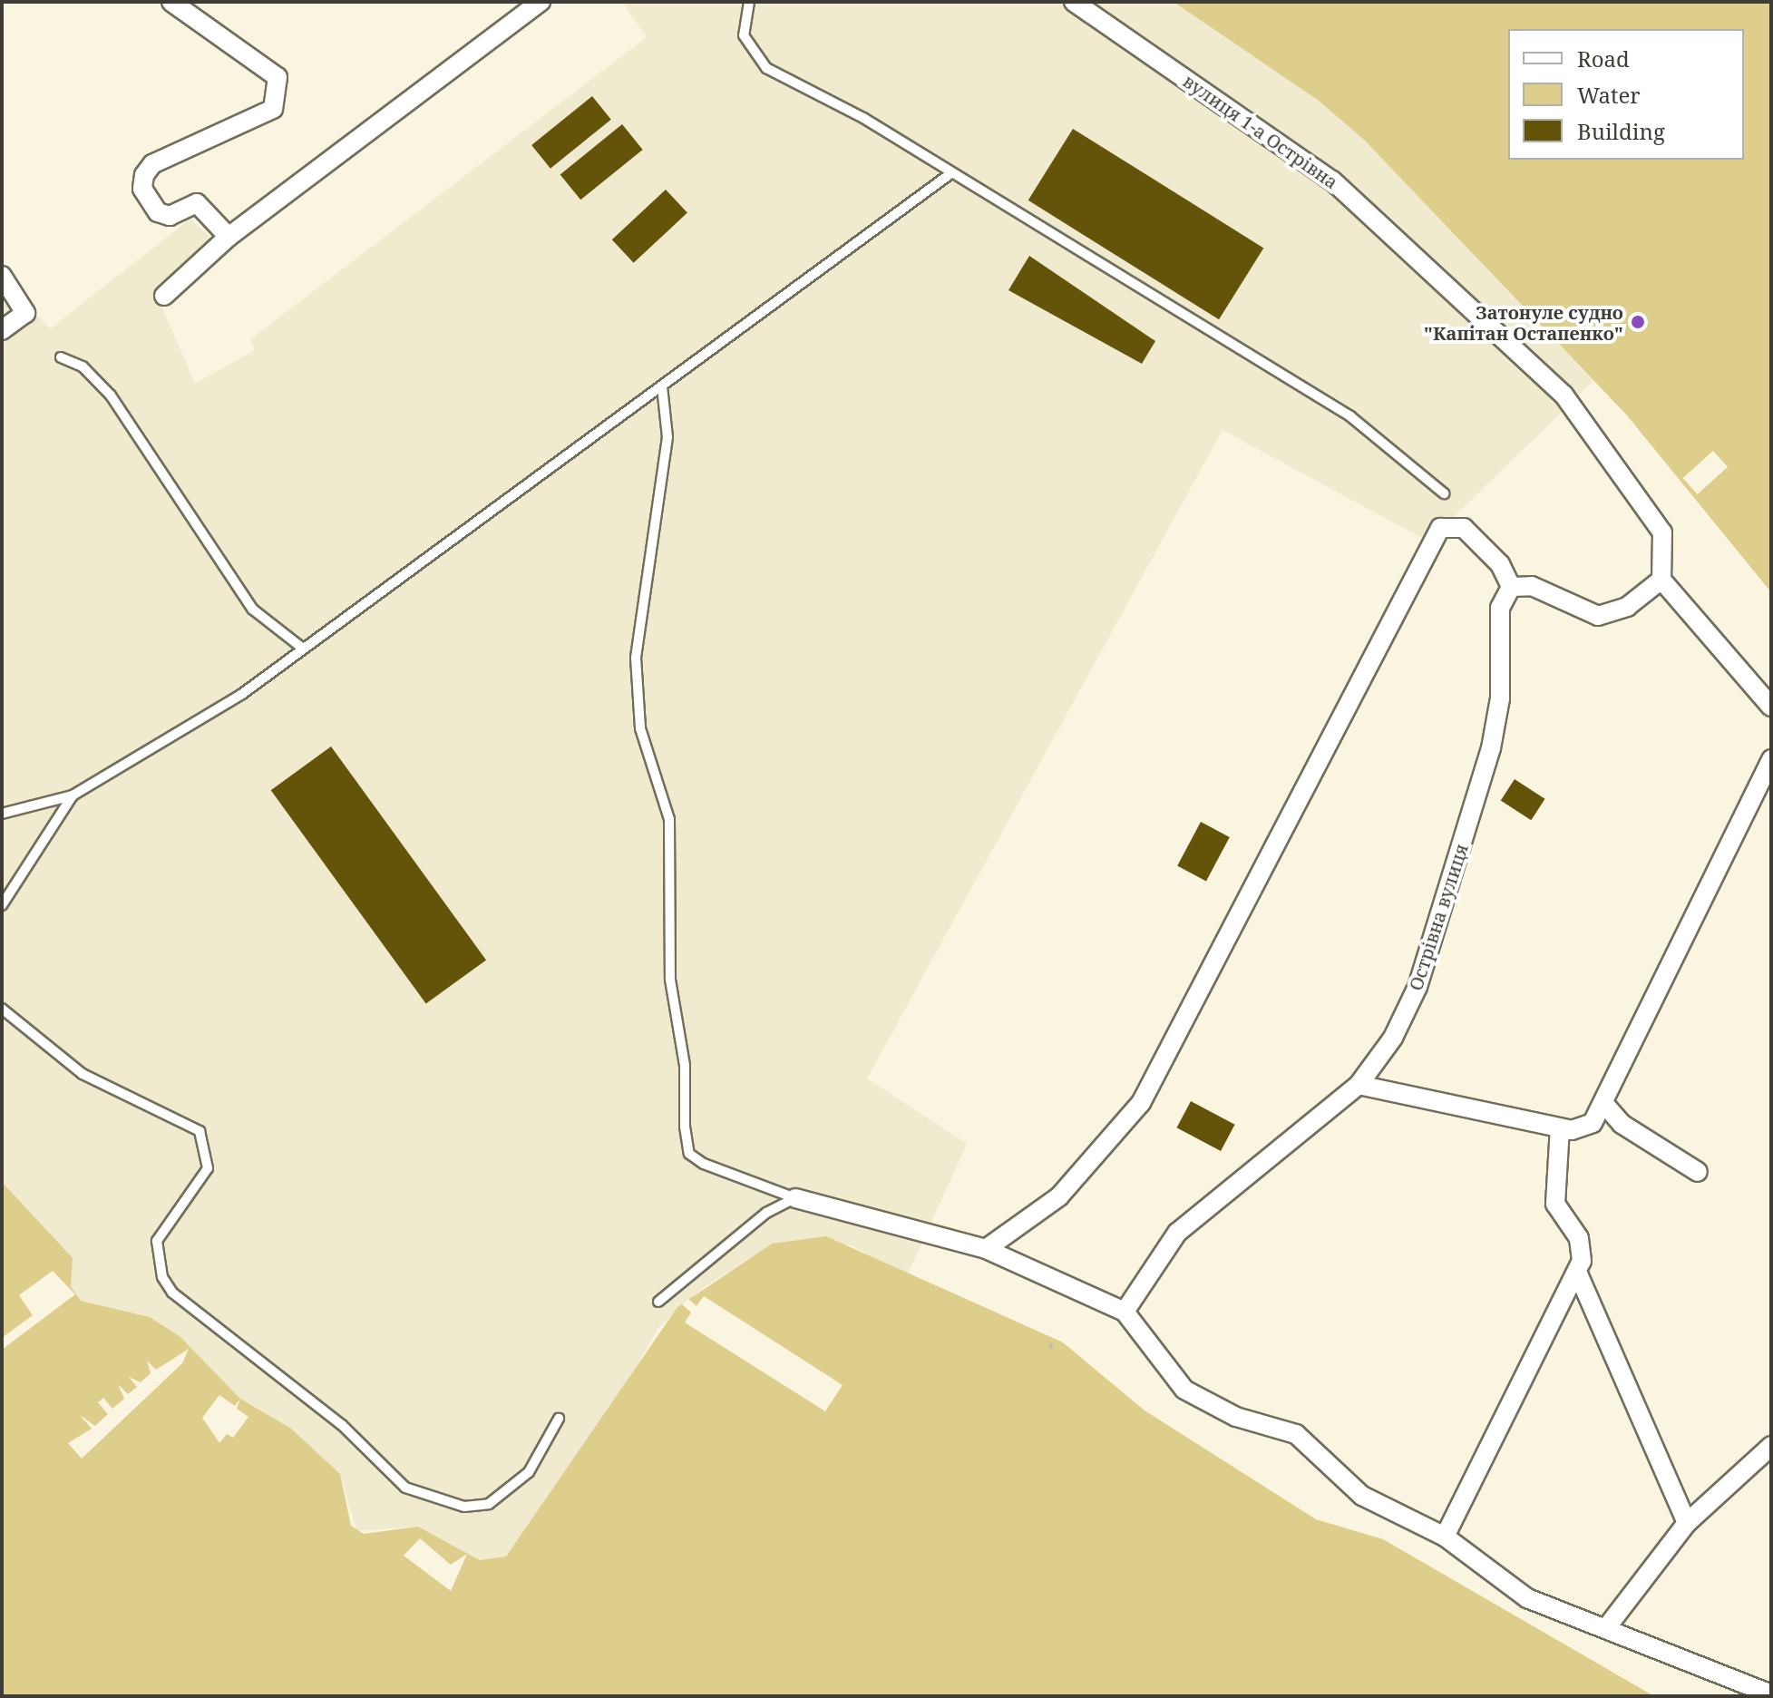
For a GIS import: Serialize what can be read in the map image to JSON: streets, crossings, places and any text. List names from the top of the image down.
{
  "streets": {
    "street": ["вулиця 1-а Острівна", "Острівна вулиця"]
  },
  "places": ["Затонуле судно \"Капітан Остапенко\""],
  "legend": ["Road", "Water", "Building"]
}
